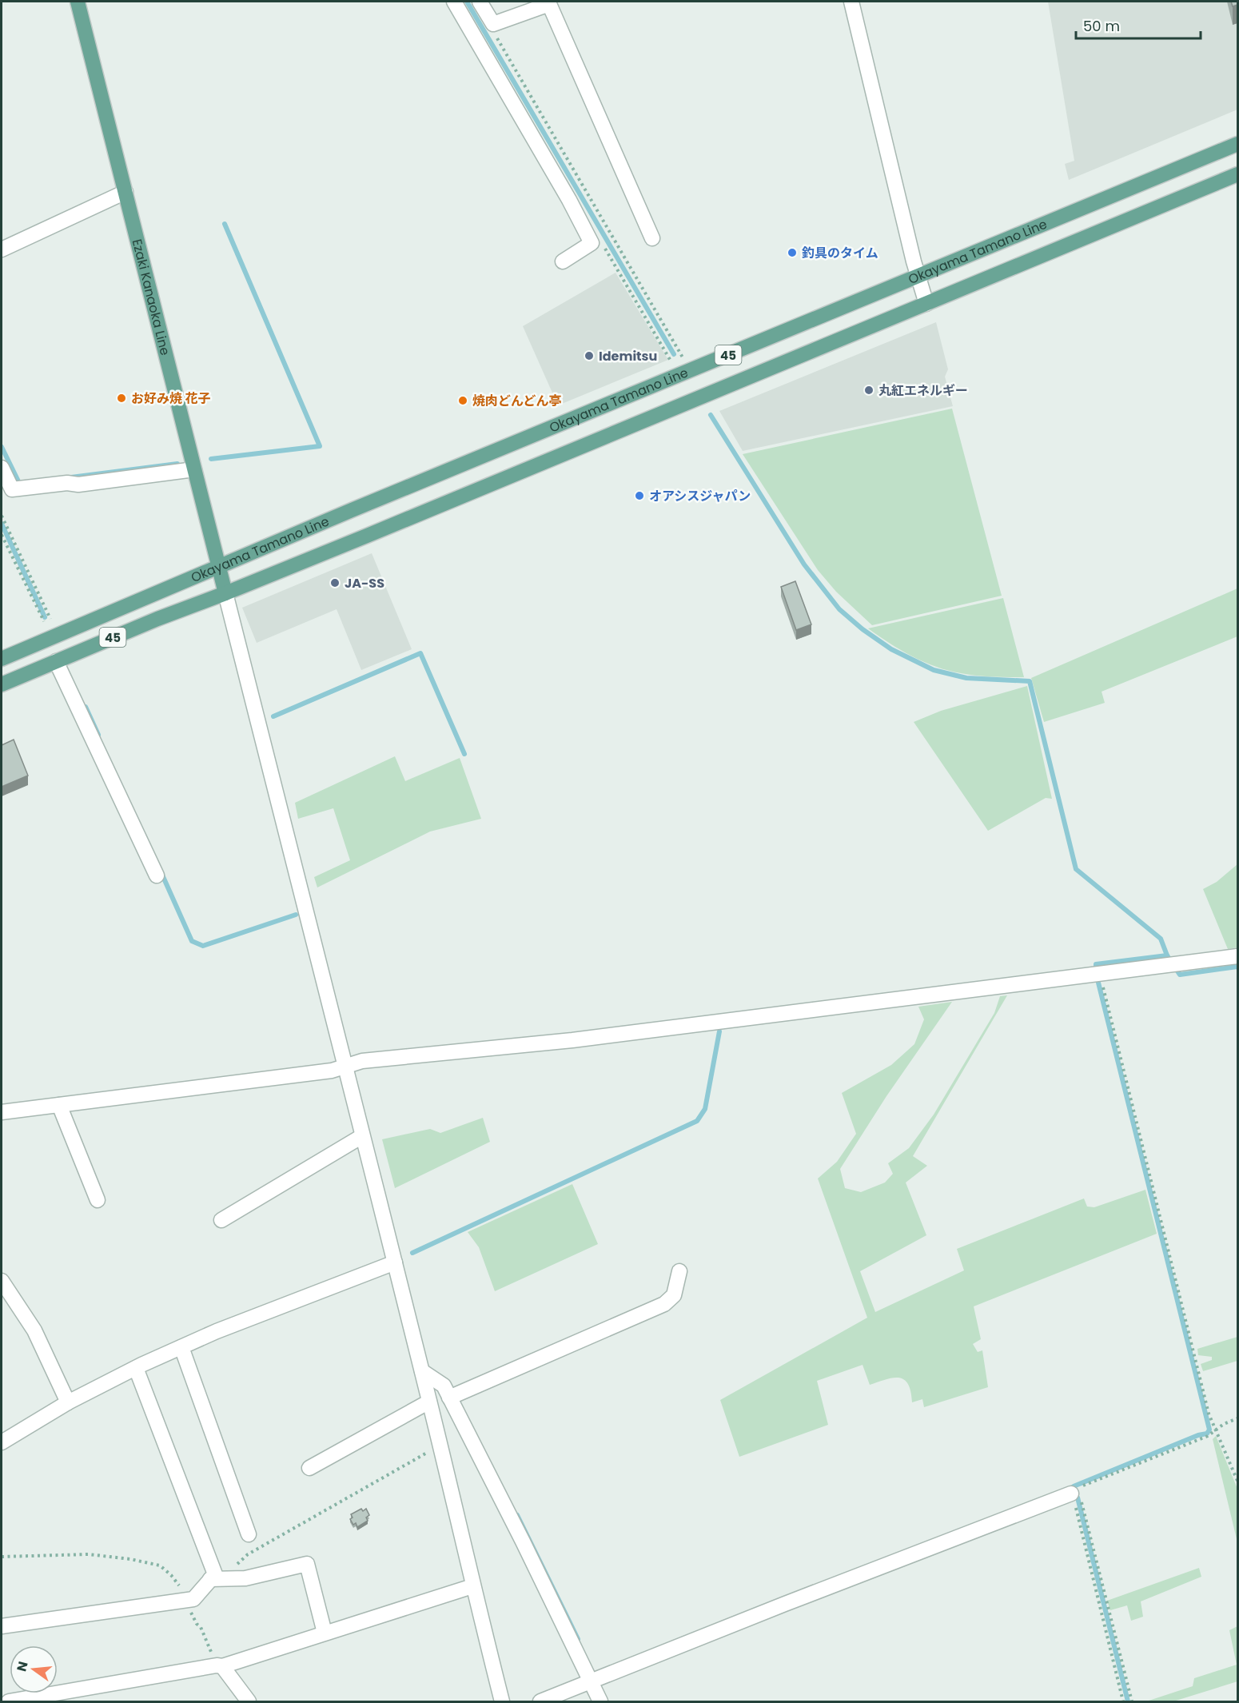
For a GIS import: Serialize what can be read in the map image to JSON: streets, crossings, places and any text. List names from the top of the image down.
{
  "streets": {
    "main road": ["Okayama Tamano Line", "Ezaki Kanaoka Line", "45"]
  },
  "crossings": [
    ["Okayama Tamano Line", "Ezaki Kanaoka Line"]
  ],
  "places": [
    "釣具のタイム",
    "Idemitsu",
    "丸紅エネルギー",
    "お好み焼 花子",
    "焼肉どんどん亭",
    "オアシスジャパン",
    "JA-SS"
  ],
  "scale_bar": "50 m",
  "north": "left"
}
